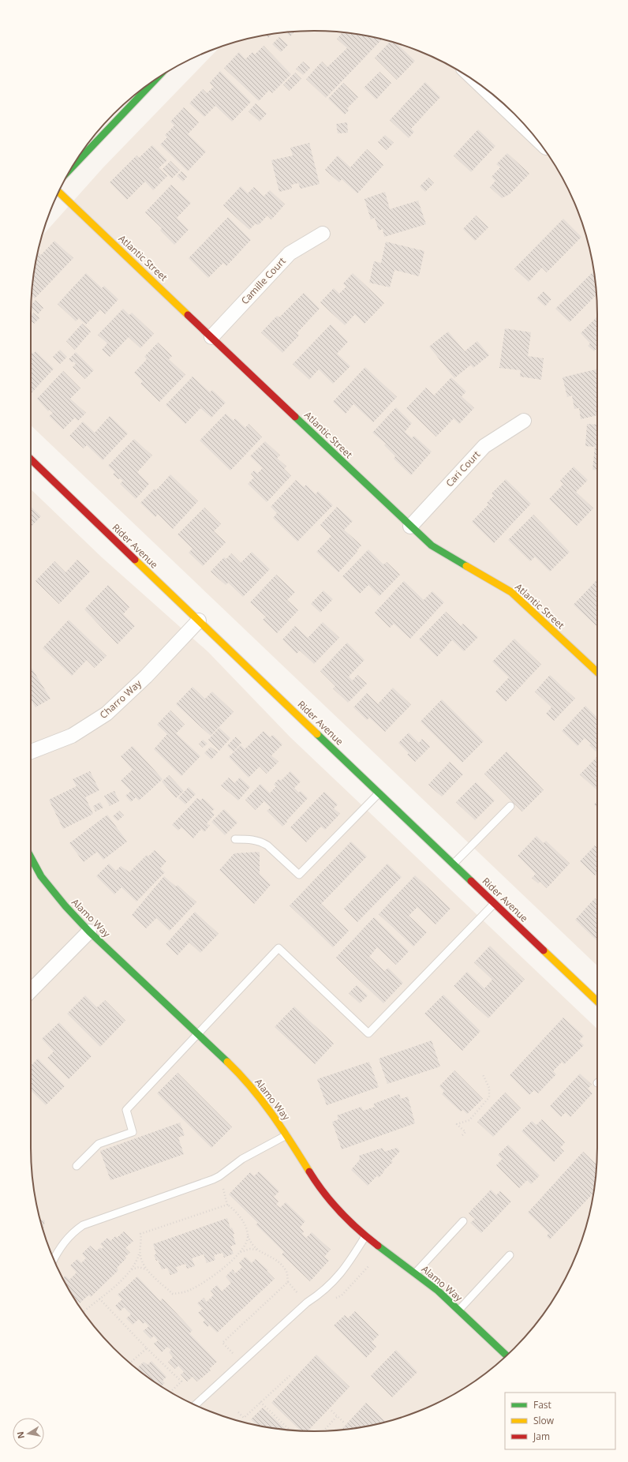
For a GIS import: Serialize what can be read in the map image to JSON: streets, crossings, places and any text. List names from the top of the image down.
{
  "streets": {
    "street": [
      "Atlantic Street",
      "Camille Court",
      "Cari Court",
      "Rider Avenue",
      "Charro Way",
      "Alamo Way"
    ]
  },
  "crossings": [
    ["Atlantic Street", "Camille Court"],
    ["Atlantic Street", "Cari Court"],
    ["Rider Avenue", "Charro Way"]
  ],
  "legend": ["Fast", "Slow", "Jam"],
  "north": "left"
}
